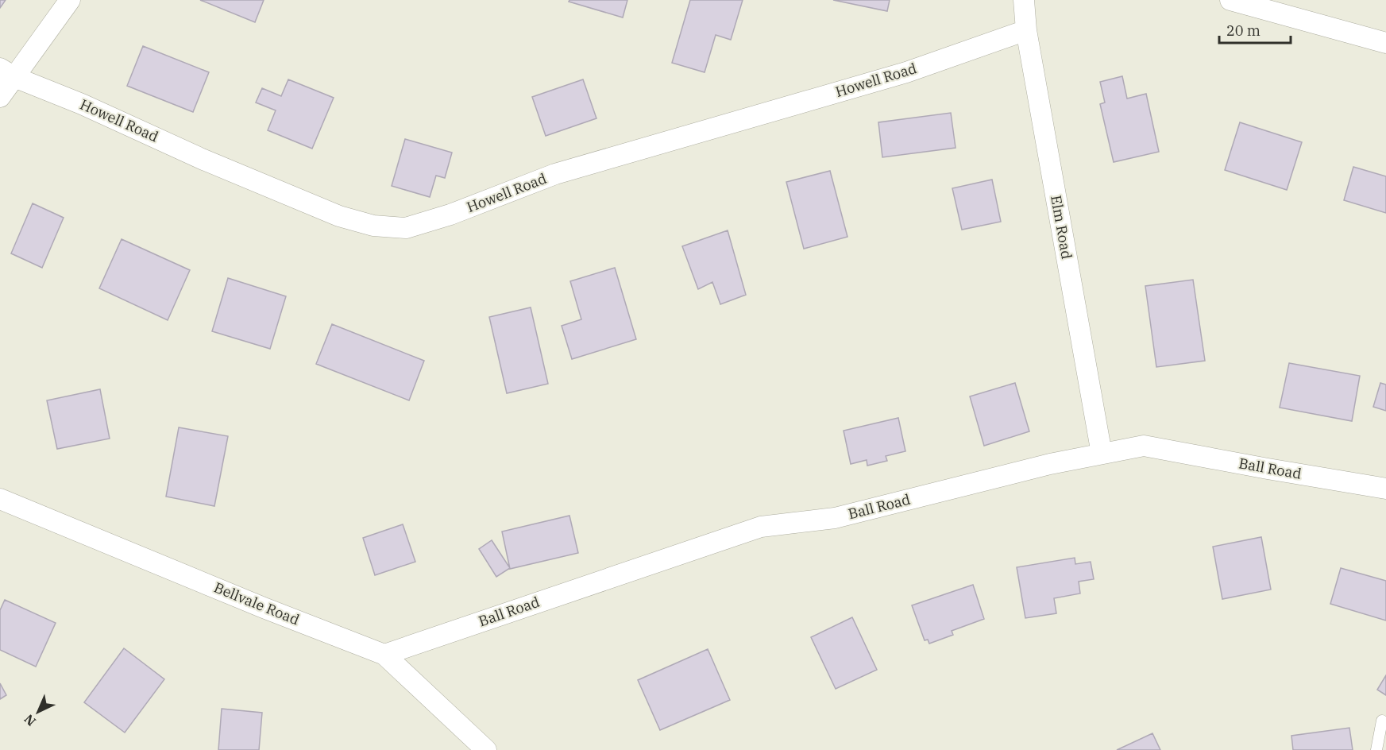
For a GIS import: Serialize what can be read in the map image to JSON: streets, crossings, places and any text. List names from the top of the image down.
{
  "streets": {
    "street": [
      "Howell Road",
      "Elm Road",
      "Ball Road",
      "Bellvale Road"
    ]
  },
  "crossings": [
    ["Howell Road", "Elm Road"],
    ["Elm Road", "Ball Road"],
    ["Ball Road", "Bellvale Road"]
  ],
  "scale_bar": "20 m",
  "north": "bottom left"
}
